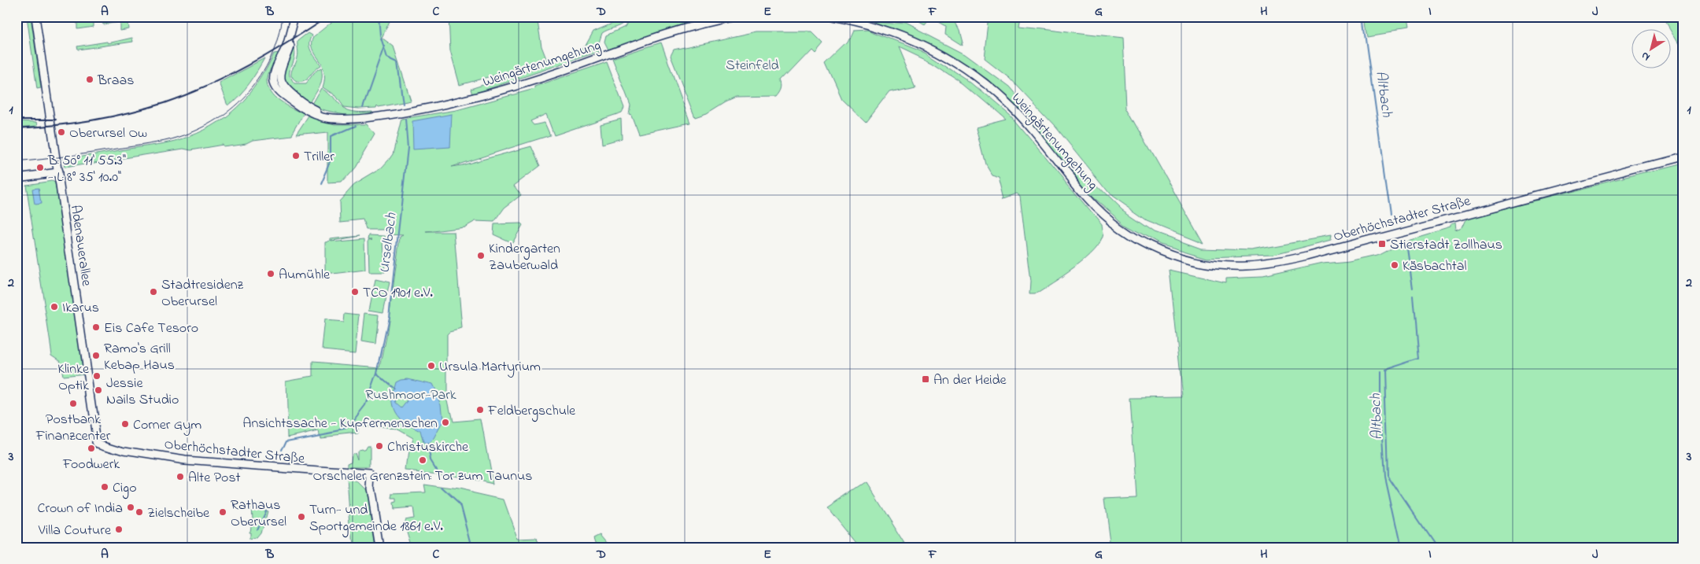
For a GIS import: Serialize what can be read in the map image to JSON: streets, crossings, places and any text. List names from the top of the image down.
{
  "streets": {
    "main road": ["Weingärtenumgehung", "Oberhöchstadter Straße", "Adenauerallee"]
  },
  "crossings": [
    ["Weingärtenumgehung", "Oberhöchstadter Straße"],
    ["Oberhöchstadter Straße", "Adenauerallee"]
  ],
  "water": ["Altbach", "Urselbach"],
  "parks": ["Steinfeld", "Rushmoor-Park"],
  "places": {
    "other": [
      "Braas",
      "Oberursel Ow",
      "Triller",
      "B: 50° 11' 55.3'' - L: 8° 35' 10.0''",
      "Kindergarten Zauberwald",
      "Käsbachtal",
      "Aumühle",
      "Stadtresidenz Oberursel",
      "TCO 1901 e.V.",
      "Ikarus",
      "Eis Cafe Tesoro",
      "Ramo's Grill Kebap Haus",
      "Ursula Martyrium",
      "Klinke Optik",
      "Jessie Nails Studio",
      "Postbank Finanzcenter",
      "Feldbergschule",
      "Ansichtssache - Kupfermenschen",
      "Corner Gym",
      "Christuskirche",
      "Foodwerk",
      "Orscheler Grenzstein: Tor zum Taunus",
      "Alte Post",
      "Cigo",
      "Crown of India",
      "Zielscheibe",
      "Rathaus Oberursel",
      "Turn- und Sportgemeinde 1861 e.V.",
      "Villa Couture"
    ],
    "transit": ["Stierstadt Zollhaus", "An der Heide"]
  },
  "north": "bottom left",
  "grid": {
    "columns": [
      "A",
      "B",
      "C",
      "D",
      "E",
      "F",
      "G",
      "H",
      "I",
      "J"
    ],
    "rows": ["1", "2", "3"]
  }
}
